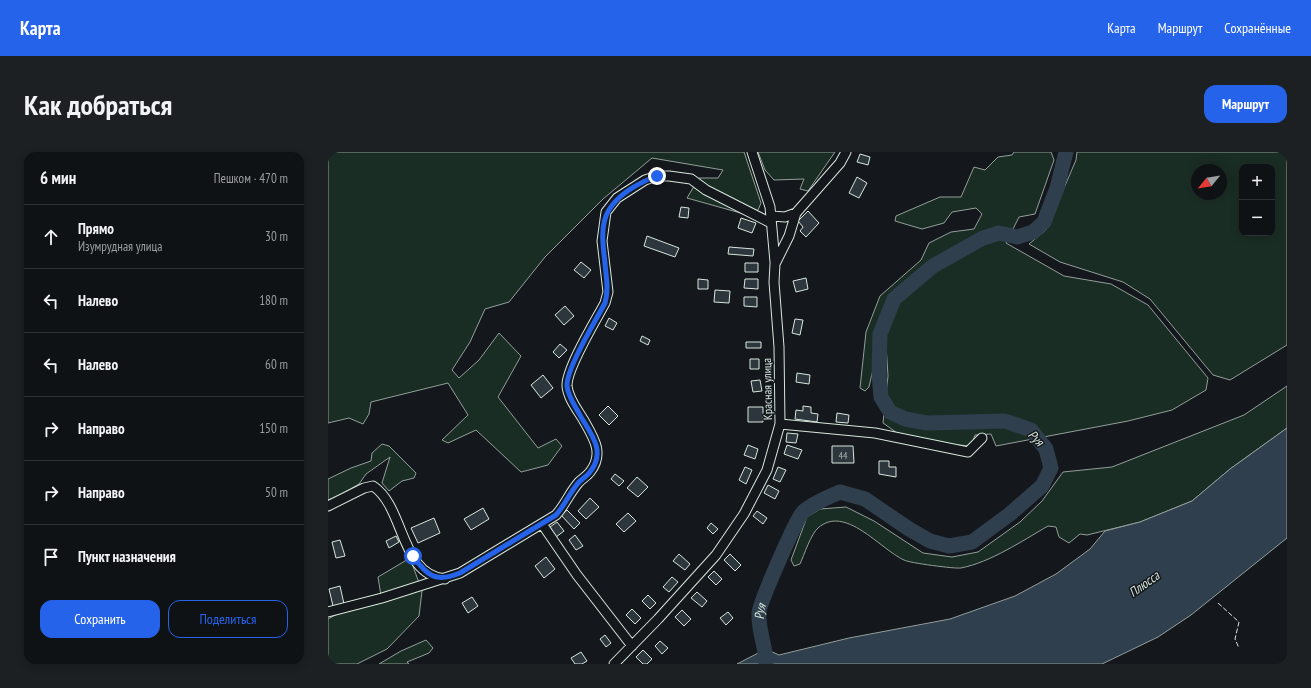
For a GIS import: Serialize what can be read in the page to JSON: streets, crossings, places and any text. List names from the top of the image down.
{
  "streets": {
    "street": ["Красная улица"]
  },
  "water": ["Руя", "Плюсса"],
  "house_numbers": ["44"],
  "north": "bottom left",
  "page": {
    "header": "Карта",
    "nav": ["Карта", "Маршрут", "Сохранённые"],
    "buttons": [
      "Маршрут",
      ["Сохранить", "Поделиться"]
    ],
    "title": "Как добраться",
    "heading": ["6 мин", "Пешком · 470 m"],
    "map_buttons": ["+", "−"],
    "list": [
      ["Прямо", "Изумрудная улица", "30 m"],
      ["Налево", "180 m"],
      ["Налево", "60 m"],
      ["Направо", "150 m"],
      ["Направо", "50 m"],
      "Пункт назначения"
    ]
  }
}
